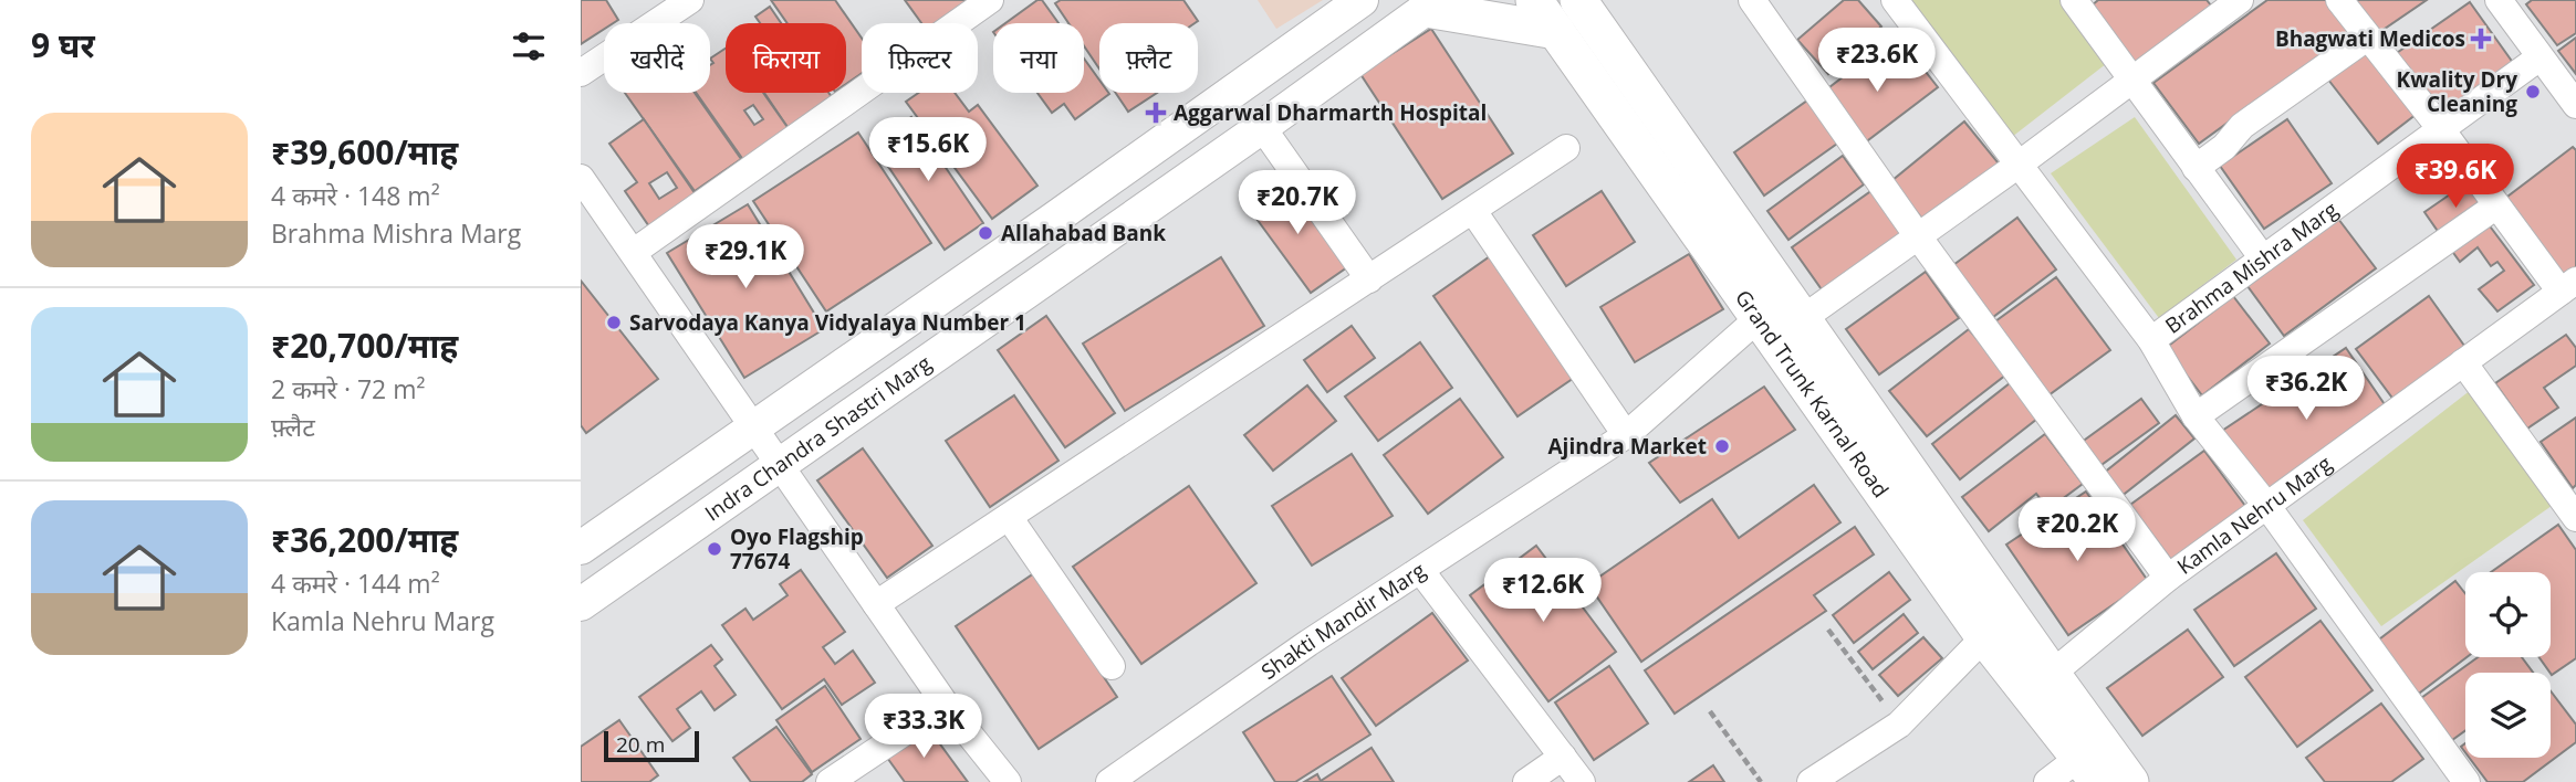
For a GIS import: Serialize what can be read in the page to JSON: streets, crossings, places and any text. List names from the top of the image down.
{
  "streets": {
    "main road": ["Grand Trunk Karnal Road"],
    "street": [
      "Brahma Mishra Marg",
      "Indra Chandra Shastri Marg",
      "Kamla Nehru Marg",
      "Shakti Mandir Marg"
    ]
  },
  "crossings": [
    ["Grand Trunk Karnal Road", "Kamla Nehru Marg"],
    ["Grand Trunk Karnal Road", "Shakti Mandir Marg"]
  ],
  "places": {
    "health": ["Bhagwati Medicos", "Aggarwal Dharmarth Hospital"],
    "other": [
      "Kwality Dry Cleaning",
      "Allahabad Bank",
      "Sarvodaya Kanya Vidyalaya Number 1",
      "Ajindra Market",
      "Oyo Flagship 77674"
    ]
  },
  "scale_bar": "20 m",
  "page": {
    "heading": "9 घर",
    "chip": [
      "खरीदें",
      "किराया",
      "फ़िल्टर",
      "नया",
      "फ़्लैट"
    ],
    "price": [
      "₹23.6K",
      "₹15.6K",
      "₹39.6K",
      "₹20.7K",
      "₹29.1K",
      "₹36.2K",
      "₹20.2K",
      "₹12.6K",
      "₹33.3K"
    ],
    "list": [
      {
        "name": "₹39,600/माह",
        "note": "4 कमरे · 148 m² · Brahma Mishra Marg"
      },
      {
        "name": "₹20,700/माह",
        "note": "2 कमरे · 72 m² · फ़्लैट"
      },
      {
        "name": "₹36,200/माह",
        "note": "4 कमरे · 144 m² · Kamla Nehru Marg"
      }
    ],
    "scale": "20 m"
  }
}
